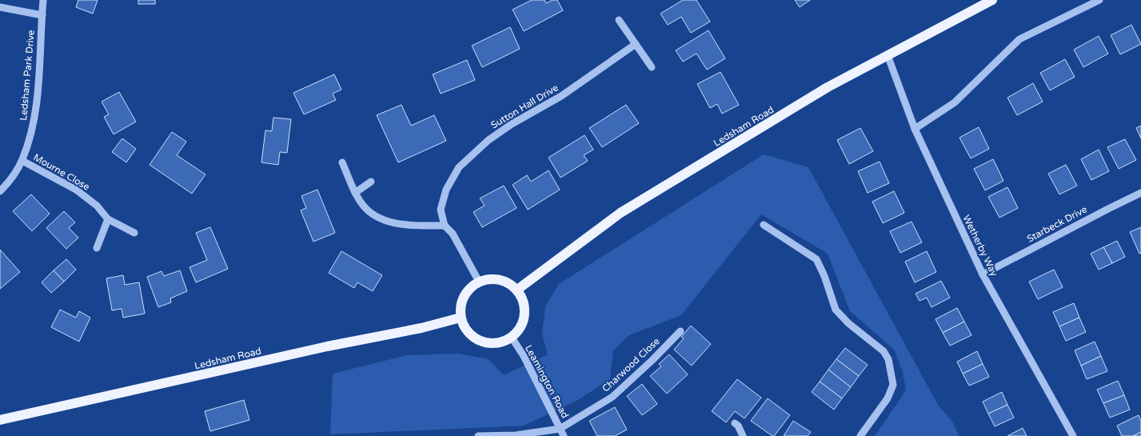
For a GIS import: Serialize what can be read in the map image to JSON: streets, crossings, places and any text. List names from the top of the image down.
{
  "streets": {
    "main road": ["Ledsham Road"],
    "street": [
      "Ledsham Park Drive",
      "Sutton Hall Drive",
      "Mourne Close",
      "Starbeck Drive",
      "Wetherby Way",
      "Charwood Close",
      "Leamington Road"
    ]
  },
  "crossings": [
    ["Ledsham Park Drive", "Mourne Close"],
    ["Sutton Hall Drive", "Ledsham Road"],
    ["Sutton Hall Drive", "Leamington Road"],
    ["Ledsham Road", "Wetherby Way"],
    ["Ledsham Road", "Leamington Road"],
    ["Starbeck Drive", "Wetherby Way"],
    ["Charwood Close", "Leamington Road"]
  ]
}
